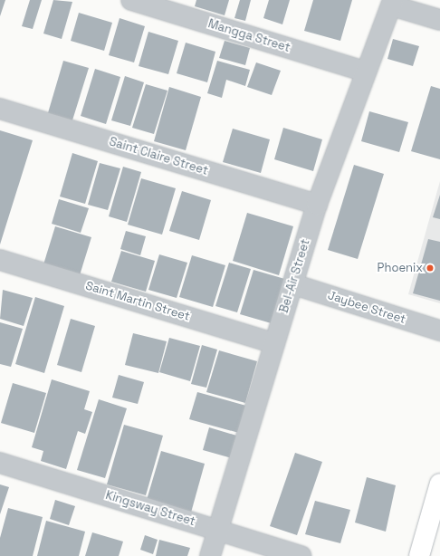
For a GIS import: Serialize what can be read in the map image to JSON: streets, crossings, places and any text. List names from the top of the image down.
{
  "streets": {
    "street": [
      "Mangga Street",
      "Saint Claire Street",
      "Bel-Air Street",
      "Saint Martin Street",
      "Jaybee Street",
      "Kingsway Street"
    ]
  },
  "crossings": [
    ["Mangga Street", "Bel-Air Street"],
    ["Saint Claire Street", "Bel-Air Street"],
    ["Bel-Air Street", "Saint Martin Street"],
    ["Bel-Air Street", "Jaybee Street"],
    ["Bel-Air Street", "Kingsway Street"]
  ],
  "places": ["Phoenix"]
}
